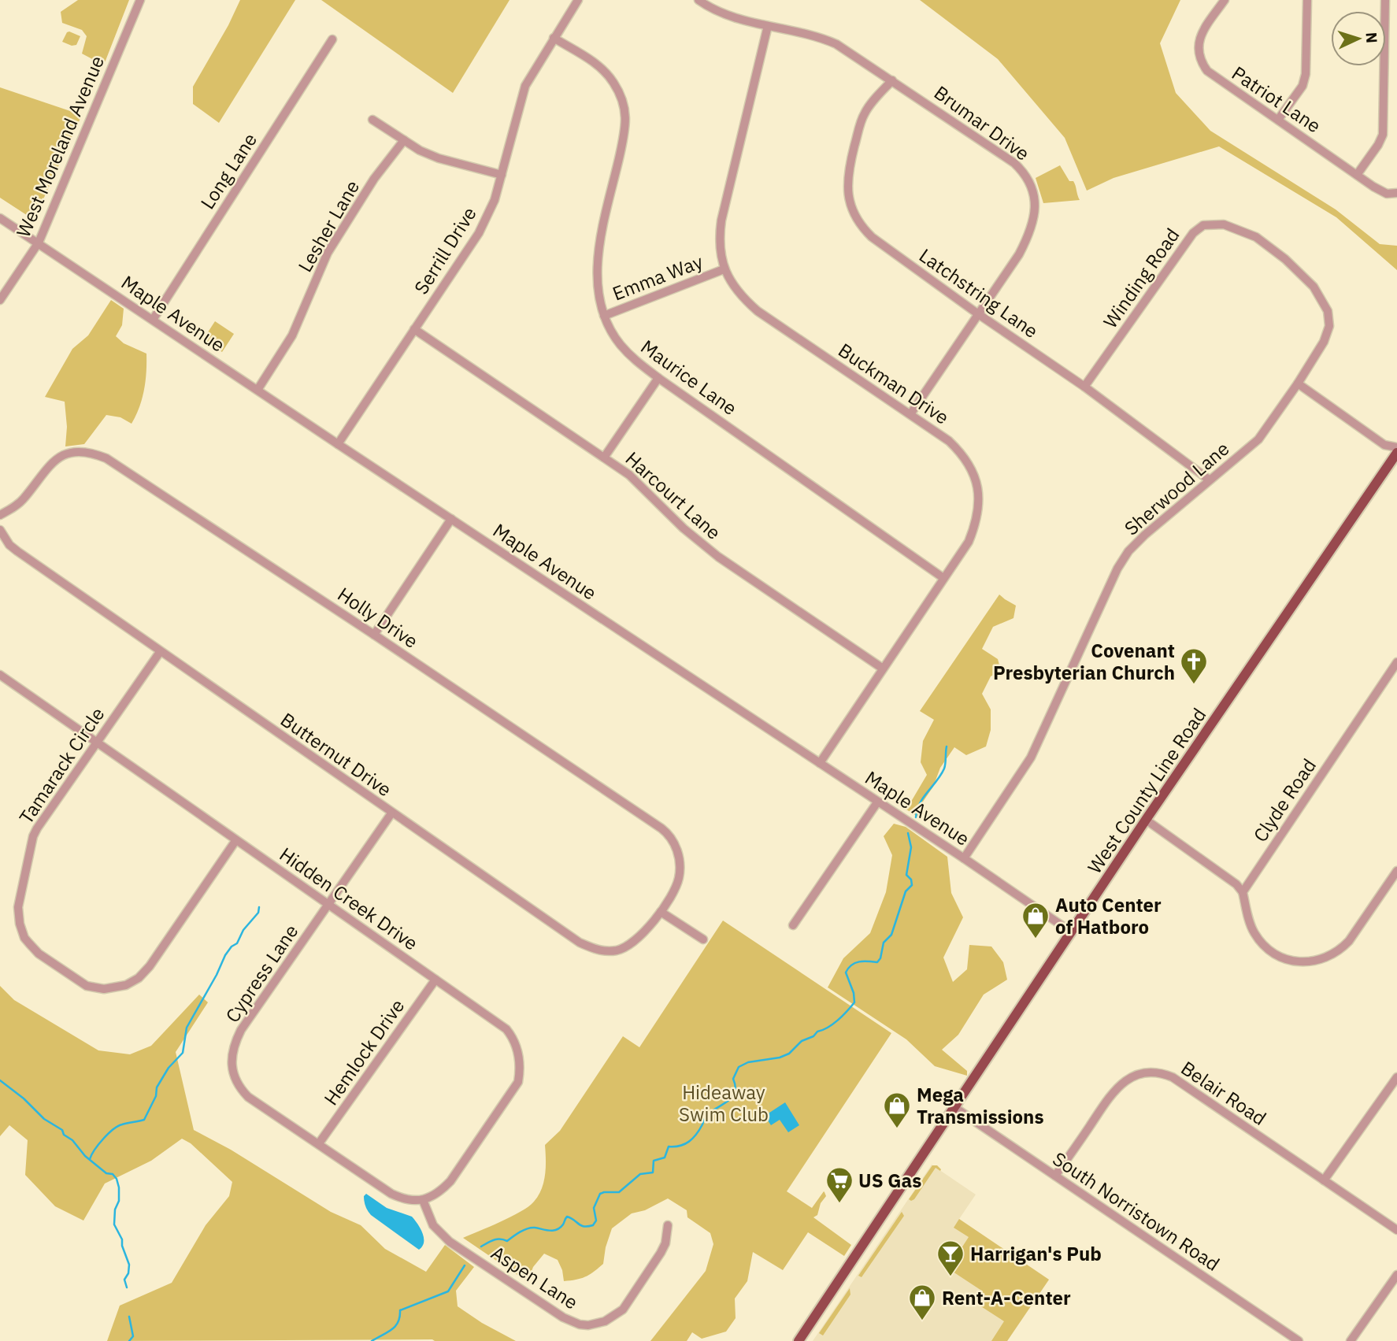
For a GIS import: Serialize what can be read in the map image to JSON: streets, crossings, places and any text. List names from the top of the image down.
{
  "streets": {
    "main road": ["West County Line Road"],
    "street": [
      "Patriot Lane",
      "Brumar Drive",
      "West Moreland Avenue",
      "Long Lane",
      "Lesher Lane",
      "Serrill Drive",
      "Emma Way",
      "Winding Road",
      "Latchstring Lane",
      "Maple Avenue",
      "Maurice Lane",
      "Buckman Drive",
      "Sherwood Lane",
      "Harcourt Lane",
      "Holly Drive",
      "Butternut Drive",
      "Tamarack Circle",
      "Clyde Road",
      "Hidden Creek Drive",
      "Cypress Lane",
      "Hemlock Drive",
      "Belair Road",
      "South Norristown Road",
      "Aspen Lane"
    ]
  },
  "crossings": [
    ["Brumar Drive", "Latchstring Lane"],
    ["Brumar Drive", "Buckman Drive"],
    ["West Moreland Avenue", "Maple Avenue"],
    ["Long Lane", "Maple Avenue"],
    ["Lesher Lane", "Maple Avenue"],
    ["Serrill Drive", "Maple Avenue"],
    ["Serrill Drive", "Maurice Lane"],
    ["Serrill Drive", "Harcourt Lane"],
    ["Emma Way", "Maurice Lane"],
    ["Emma Way", "Buckman Drive"],
    ["Winding Road", "Latchstring Lane"],
    ["Winding Road", "Sherwood Lane"],
    ["Latchstring Lane", "Sherwood Lane"],
    ["Maple Avenue", "Buckman Drive"],
    ["Maple Avenue", "Sherwood Lane"],
    ["Maple Avenue", "West County Line Road"],
    ["Maurice Lane", "Buckman Drive"],
    ["Buckman Drive", "Harcourt Lane"],
    ["Holly Drive", "Butternut Drive"],
    ["Butternut Drive", "Tamarack Circle"],
    ["Butternut Drive", "Cypress Lane"],
    ["Tamarack Circle", "Hidden Creek Drive"],
    ["West County Line Road", "South Norristown Road"],
    ["Hidden Creek Drive", "Cypress Lane"],
    ["Hidden Creek Drive", "Hemlock Drive"],
    ["Hidden Creek Drive", "Aspen Lane"],
    ["Cypress Lane", "Hemlock Drive"],
    ["Cypress Lane", "Aspen Lane"],
    ["Belair Road", "South Norristown Road"]
  ],
  "parks": ["Hideaway Swim Club"],
  "places": {
    "church": ["Covenant Presbyterian Church"],
    "shop": ["Auto Center of Hatboro", "Mega Transmissions", "Rent-A-Center"],
    "supermarket": ["US Gas"],
    "bar": ["Harrigan's Pub"]
  },
  "north": "right"
}
